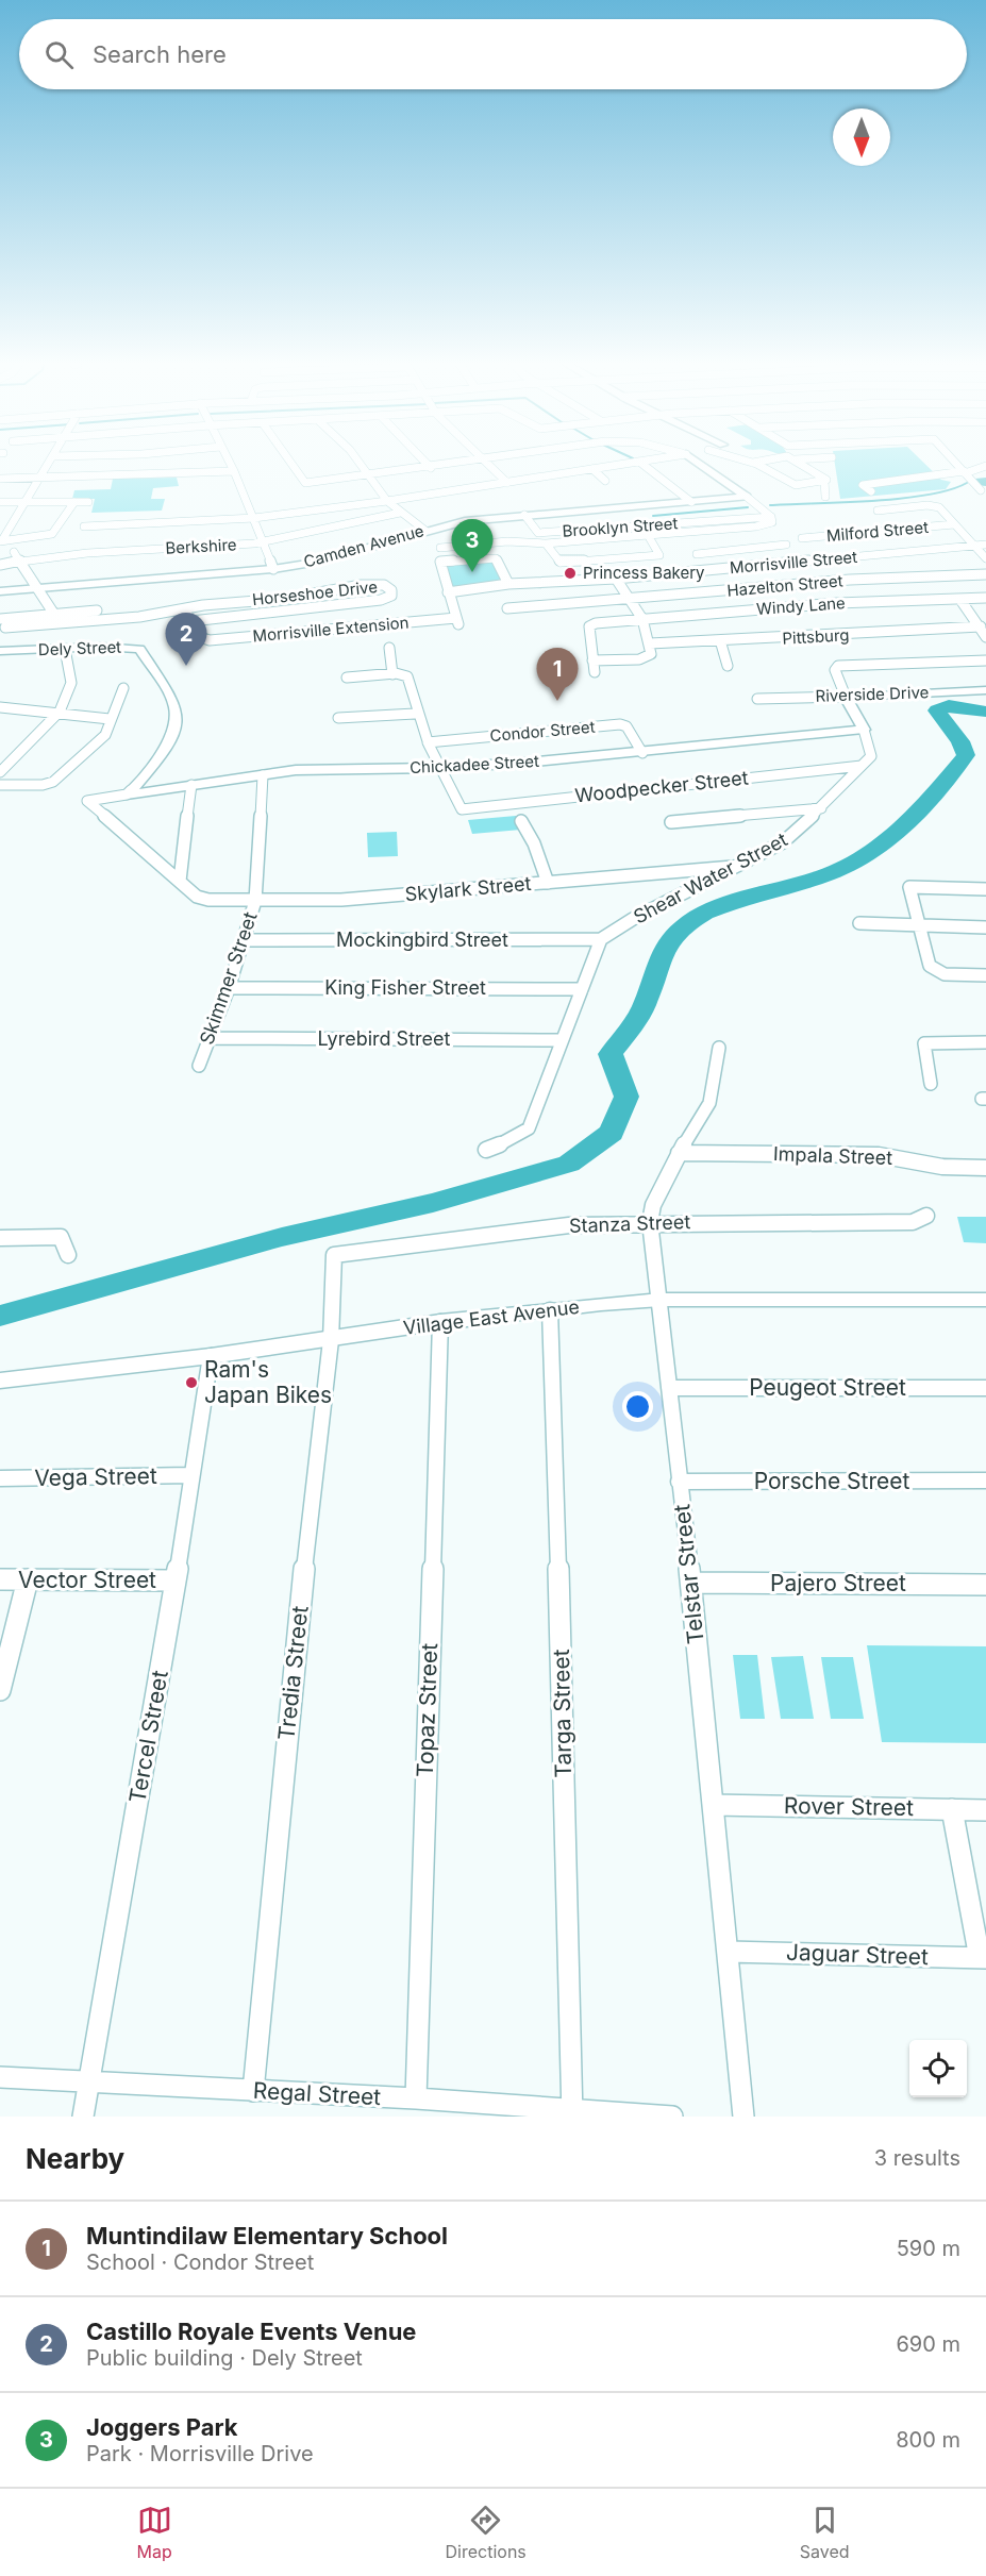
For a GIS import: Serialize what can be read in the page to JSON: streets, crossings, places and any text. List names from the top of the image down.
{
  "streets": {
    "street": [
      "Brooklyn Street",
      "Milford Street",
      "Berkshire",
      "Camden Avenue",
      "Morrisville Street",
      "Hazelton Street",
      "Horseshoe Drive",
      "Windy Lane",
      "Morrisville Extension",
      "Pittsburg",
      "Dely Street",
      "Riverside Drive",
      "Condor Street",
      "Chickadee Street",
      "Woodpecker Street",
      "Shear Water Street",
      "Skylark Street",
      "Mockingbird Street",
      "Skimmer Street",
      "King Fisher Street",
      "Lyrebird Street",
      "Impala Street",
      "Stanza Street",
      "Village East Avenue",
      "Peugeot Street",
      "Vega Street",
      "Porsche Street",
      "Telstar Street",
      "Vector Street",
      "Pajero Street",
      "Tredia Street",
      "Topaz Street",
      "Targa Street",
      "Tercel Street",
      "Rover Street",
      "Jaguar Street",
      "Regal Street"
    ]
  },
  "crossings": [
    ["Brooklyn Street", "Camden Avenue"],
    ["Morrisville Street", "Morrisville Extension"],
    ["Horseshoe Drive", "Morrisville Extension"],
    ["Dely Street", "Chickadee Street"],
    ["Condor Street", "Chickadee Street"],
    ["Chickadee Street", "Woodpecker Street"],
    ["Chickadee Street", "Skylark Street"],
    ["Chickadee Street", "Skimmer Street"],
    ["Woodpecker Street", "Shear Water Street"],
    ["Shear Water Street", "Skylark Street"],
    ["Shear Water Street", "Mockingbird Street"],
    ["Skylark Street", "Skimmer Street"],
    ["Mockingbird Street", "Skimmer Street"],
    ["Skimmer Street", "King Fisher Street"],
    ["Skimmer Street", "Lyrebird Street"],
    ["Impala Street", "Telstar Street"],
    ["Stanza Street", "Telstar Street"],
    ["Stanza Street", "Tredia Street"],
    ["Village East Avenue", "Telstar Street"],
    ["Village East Avenue", "Tredia Street"],
    ["Village East Avenue", "Topaz Street"],
    ["Village East Avenue", "Targa Street"],
    ["Village East Avenue", "Tercel Street"],
    ["Peugeot Street", "Telstar Street"],
    ["Vega Street", "Tercel Street"],
    ["Porsche Street", "Telstar Street"],
    ["Telstar Street", "Pajero Street"],
    ["Telstar Street", "Rover Street"],
    ["Telstar Street", "Jaguar Street"],
    ["Vector Street", "Tercel Street"],
    ["Tredia Street", "Regal Street"],
    ["Topaz Street", "Regal Street"],
    ["Targa Street", "Regal Street"],
    ["Tercel Street", "Regal Street"]
  ],
  "places": ["Princess Bakery", "Ram's Japan Bikes"],
  "north": "bottom",
  "page": {
    "search": "Search here",
    "pins": ["3", "2", "1"],
    "heading": ["Nearby", "3 results"],
    "list": [
      {
        "mark": "1",
        "name": "Muntindilaw Elementary School",
        "note": "School · Condor Street",
        "value": "590 m"
      },
      {
        "mark": "2",
        "name": "Castillo Royale Events Venue",
        "note": "Public building · Dely Street",
        "value": "690 m"
      },
      {
        "mark": "3",
        "name": "Joggers Park",
        "note": "Park · Morrisville Drive",
        "value": "800 m"
      }
    ],
    "nav": ["Map", "Directions", "Saved"]
  }
}
